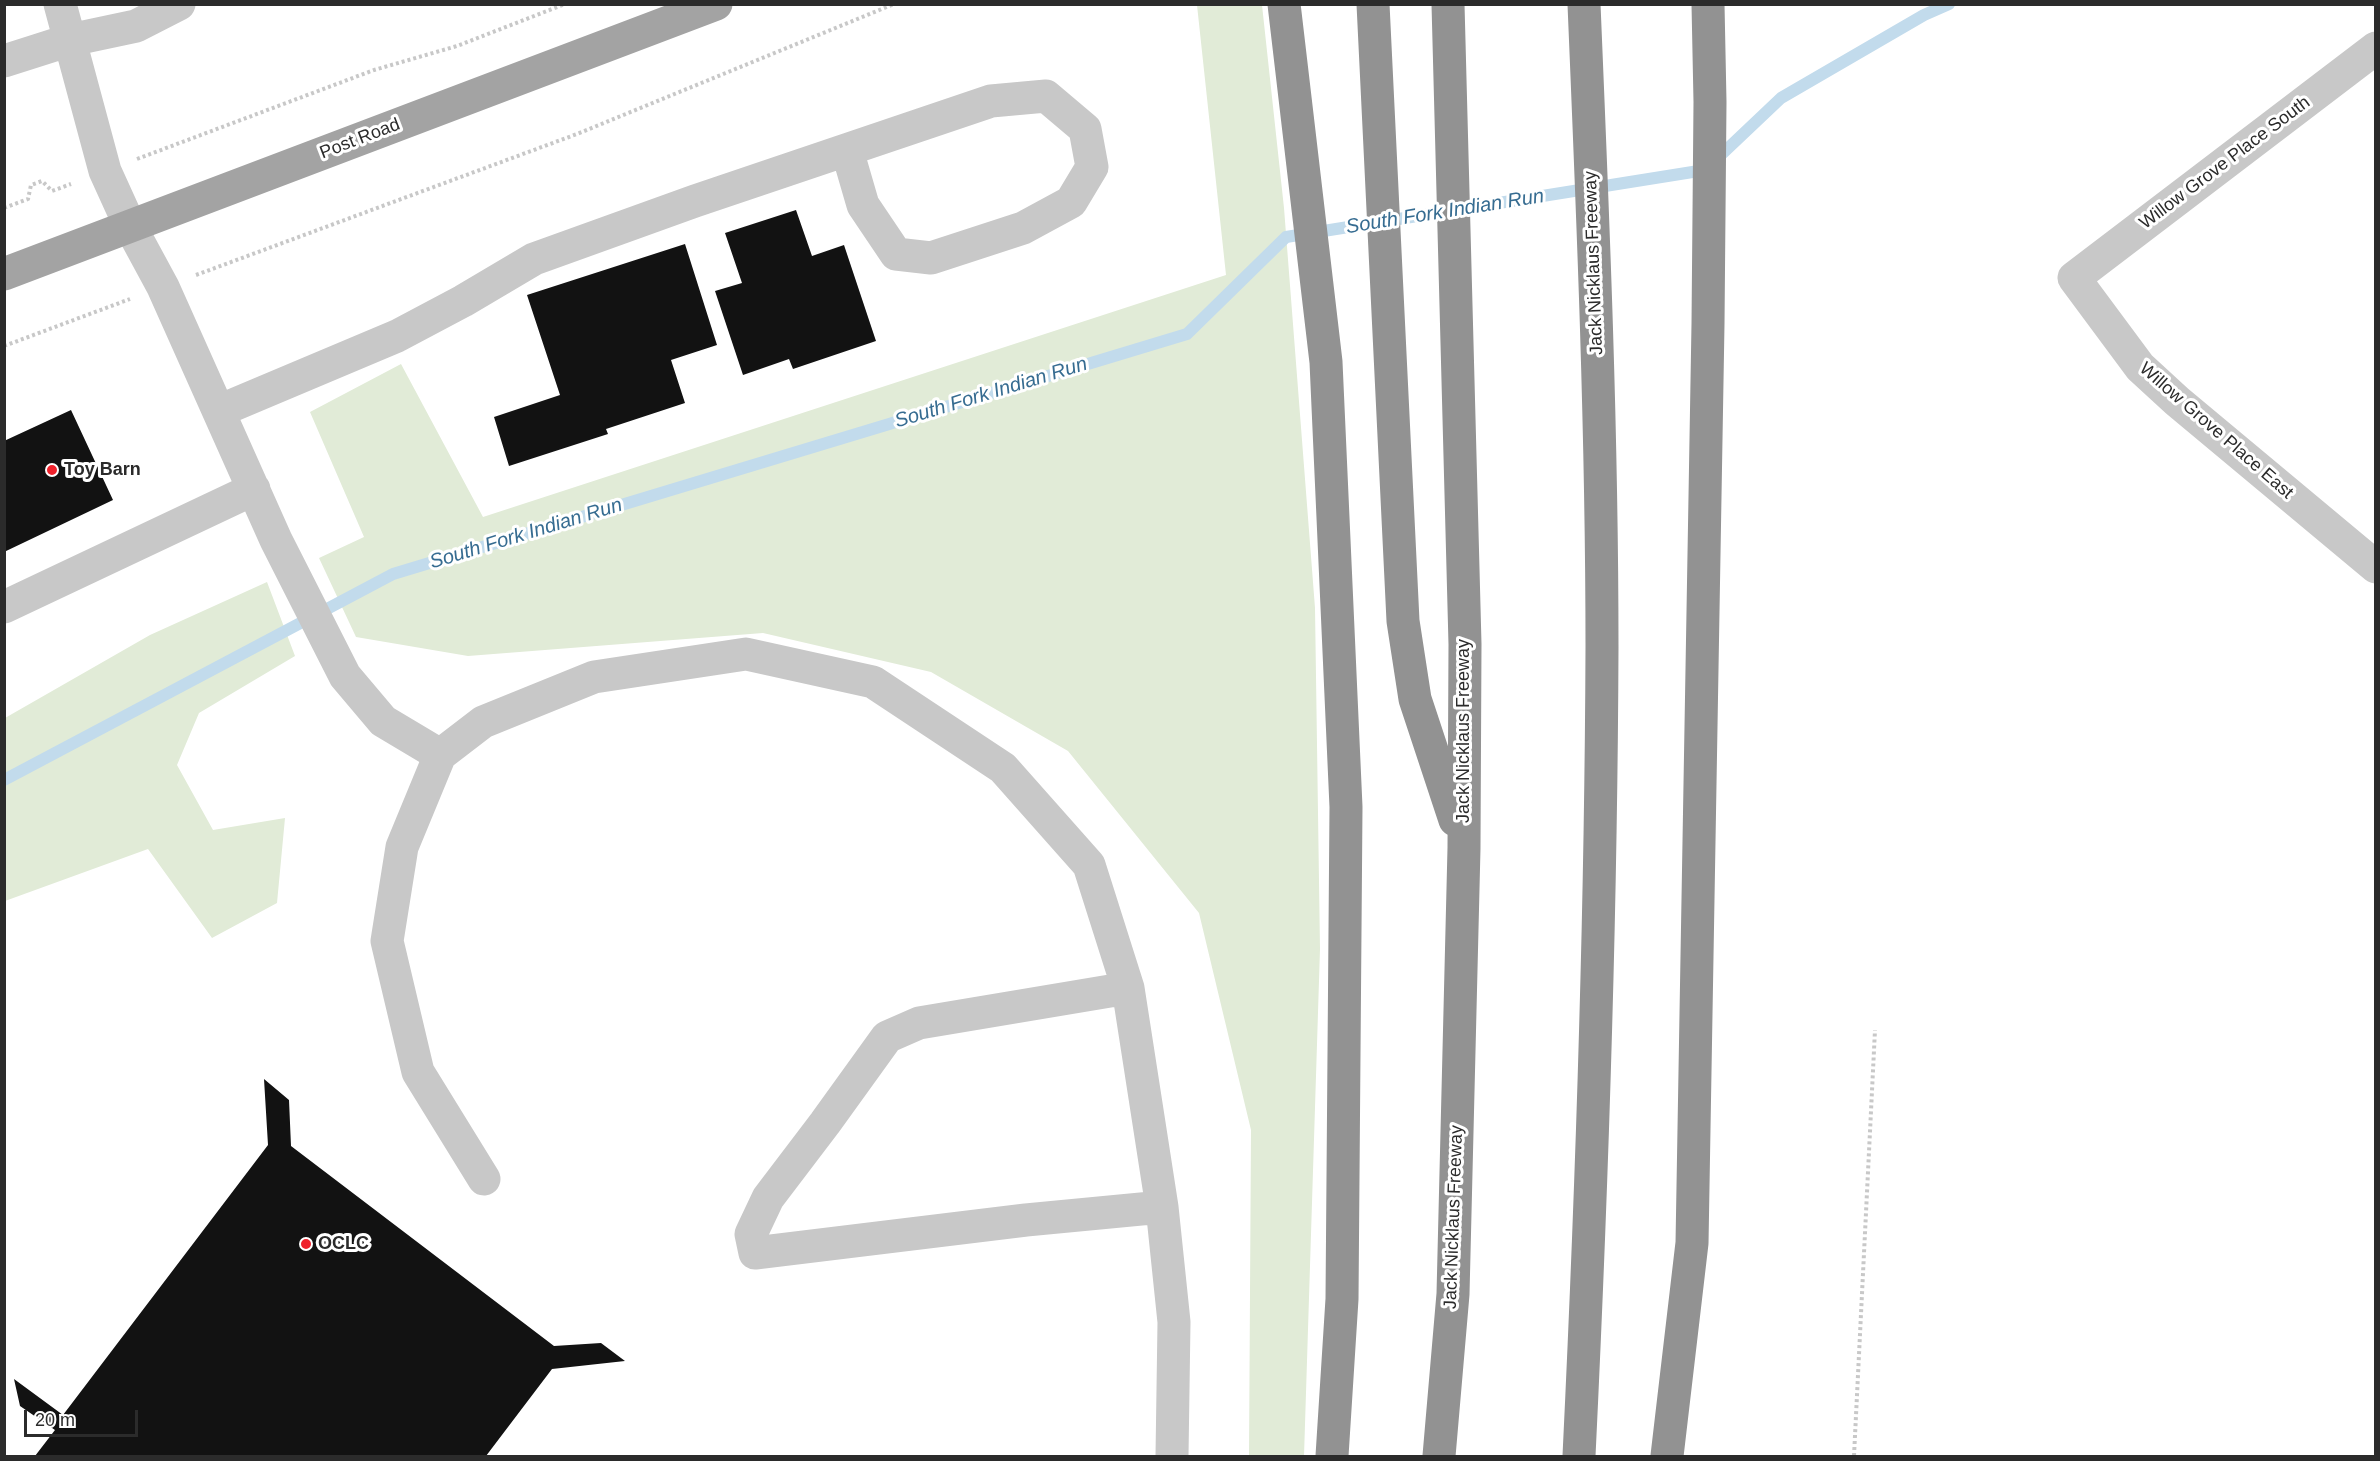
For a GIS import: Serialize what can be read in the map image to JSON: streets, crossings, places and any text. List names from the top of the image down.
{
  "streets": {
    "highway": ["Jack Nicklaus Freeway"],
    "main road": ["Post Road"],
    "street": ["Willow Grove Place South", "Willow Grove Place East"]
  },
  "crossings": [
    ["Willow Grove Place South", "Willow Grove Place East"]
  ],
  "water": ["South Fork Indian Run"],
  "places": ["Toy Barn", "OCLC"],
  "scale_bar": "20 m"
}
